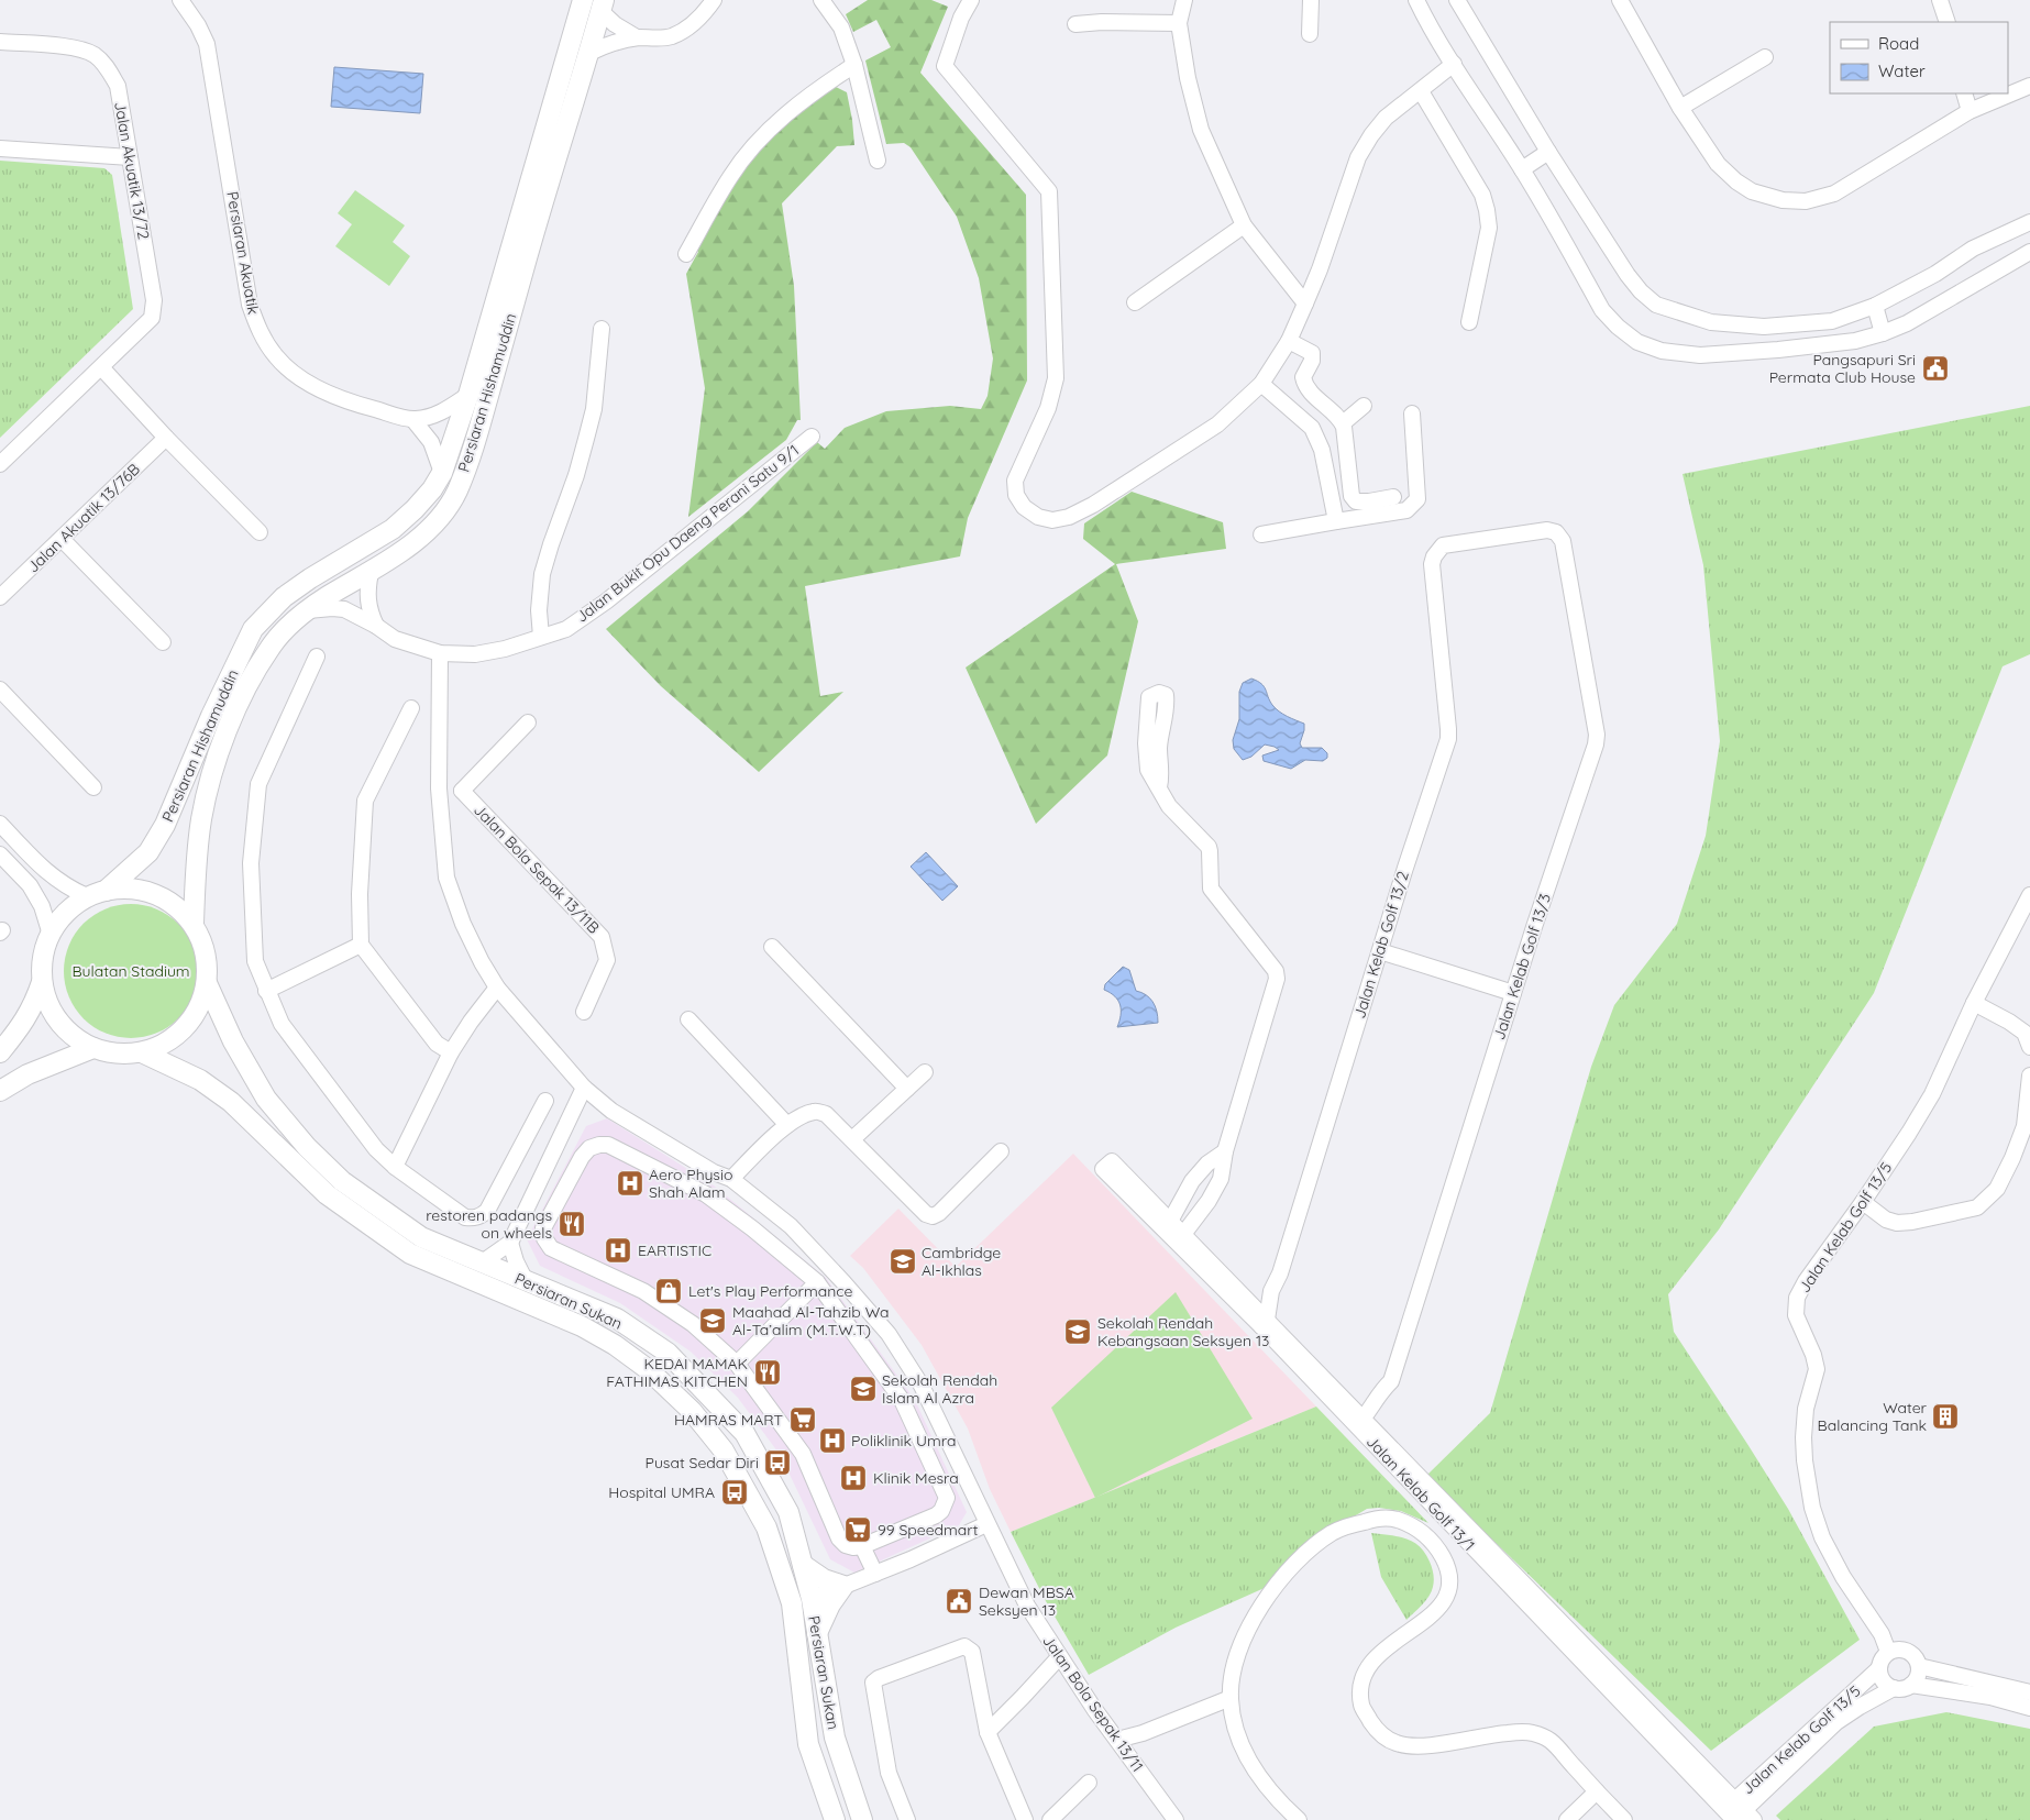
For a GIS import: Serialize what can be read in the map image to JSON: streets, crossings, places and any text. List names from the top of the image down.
{
  "streets": {
    "main road": ["Persiaran Hishamuddin", "Persiaran Sukan"],
    "street": [
      "Jalan Akuatik 13/72",
      "Persiaran Akuatik",
      "Jalan Akuatik 13/76B",
      "Jalan Bukit Opu Daeng Perani Satu 9/1",
      "Jalan Bola Sepak 13/11B",
      "Jalan Kelab Golf 13/2",
      "Jalan Kelab Golf 13/3",
      "Jalan Kelab Golf 13/5",
      "Jalan Kelab Golf 13/1",
      "Jalan Bola Sepak 13/11"
    ]
  },
  "crossings": [
    ["Persiaran Hishamuddin", "Jalan Bukit Opu Daeng Perani Satu 9/1"],
    ["Persiaran Hishamuddin", "Persiaran Sukan"],
    ["Jalan Bukit Opu Daeng Perani Satu 9/1", "Jalan Bola Sepak 13/11"],
    ["Jalan Kelab Golf 13/2", "Jalan Kelab Golf 13/3"],
    ["Jalan Kelab Golf 13/2", "Jalan Kelab Golf 13/1"],
    ["Jalan Kelab Golf 13/3", "Jalan Kelab Golf 13/1"],
    ["Jalan Kelab Golf 13/5", "Jalan Kelab Golf 13/1"]
  ],
  "parks": ["Bulatan Stadium"],
  "places": {
    "public building": ["Pangsapuri Sri Permata Club House", "Dewan MBSA Seksyen 13"],
    "hospital": [
      "Aero Physio Shah Alam",
      "EARTISTIC",
      "Poliklinik Umra",
      "Klinik Mesra"
    ],
    "restaurant": ["restoren padangs on wheels", "KEDAI MAMAK FATHIMAS KITCHEN"],
    "school or university": [
      "Cambridge Al-Ikhlas",
      "Maahad Al-Tahzib Wa Al-Ta’alim (M.T.W.T)",
      "Sekolah Rendah Kebangsaan Seksyen 13",
      "Sekolah Rendah Islam Al Azra"
    ],
    "shop": ["Let's Play Performance"],
    "building": ["Water Balancing Tank"],
    "supermarket": ["HAMRAS MART", "99 Speedmart"],
    "bus stop": ["Pusat Sedar Diri", "Hospital UMRA"]
  },
  "legend": ["Road", "Water"]
}
